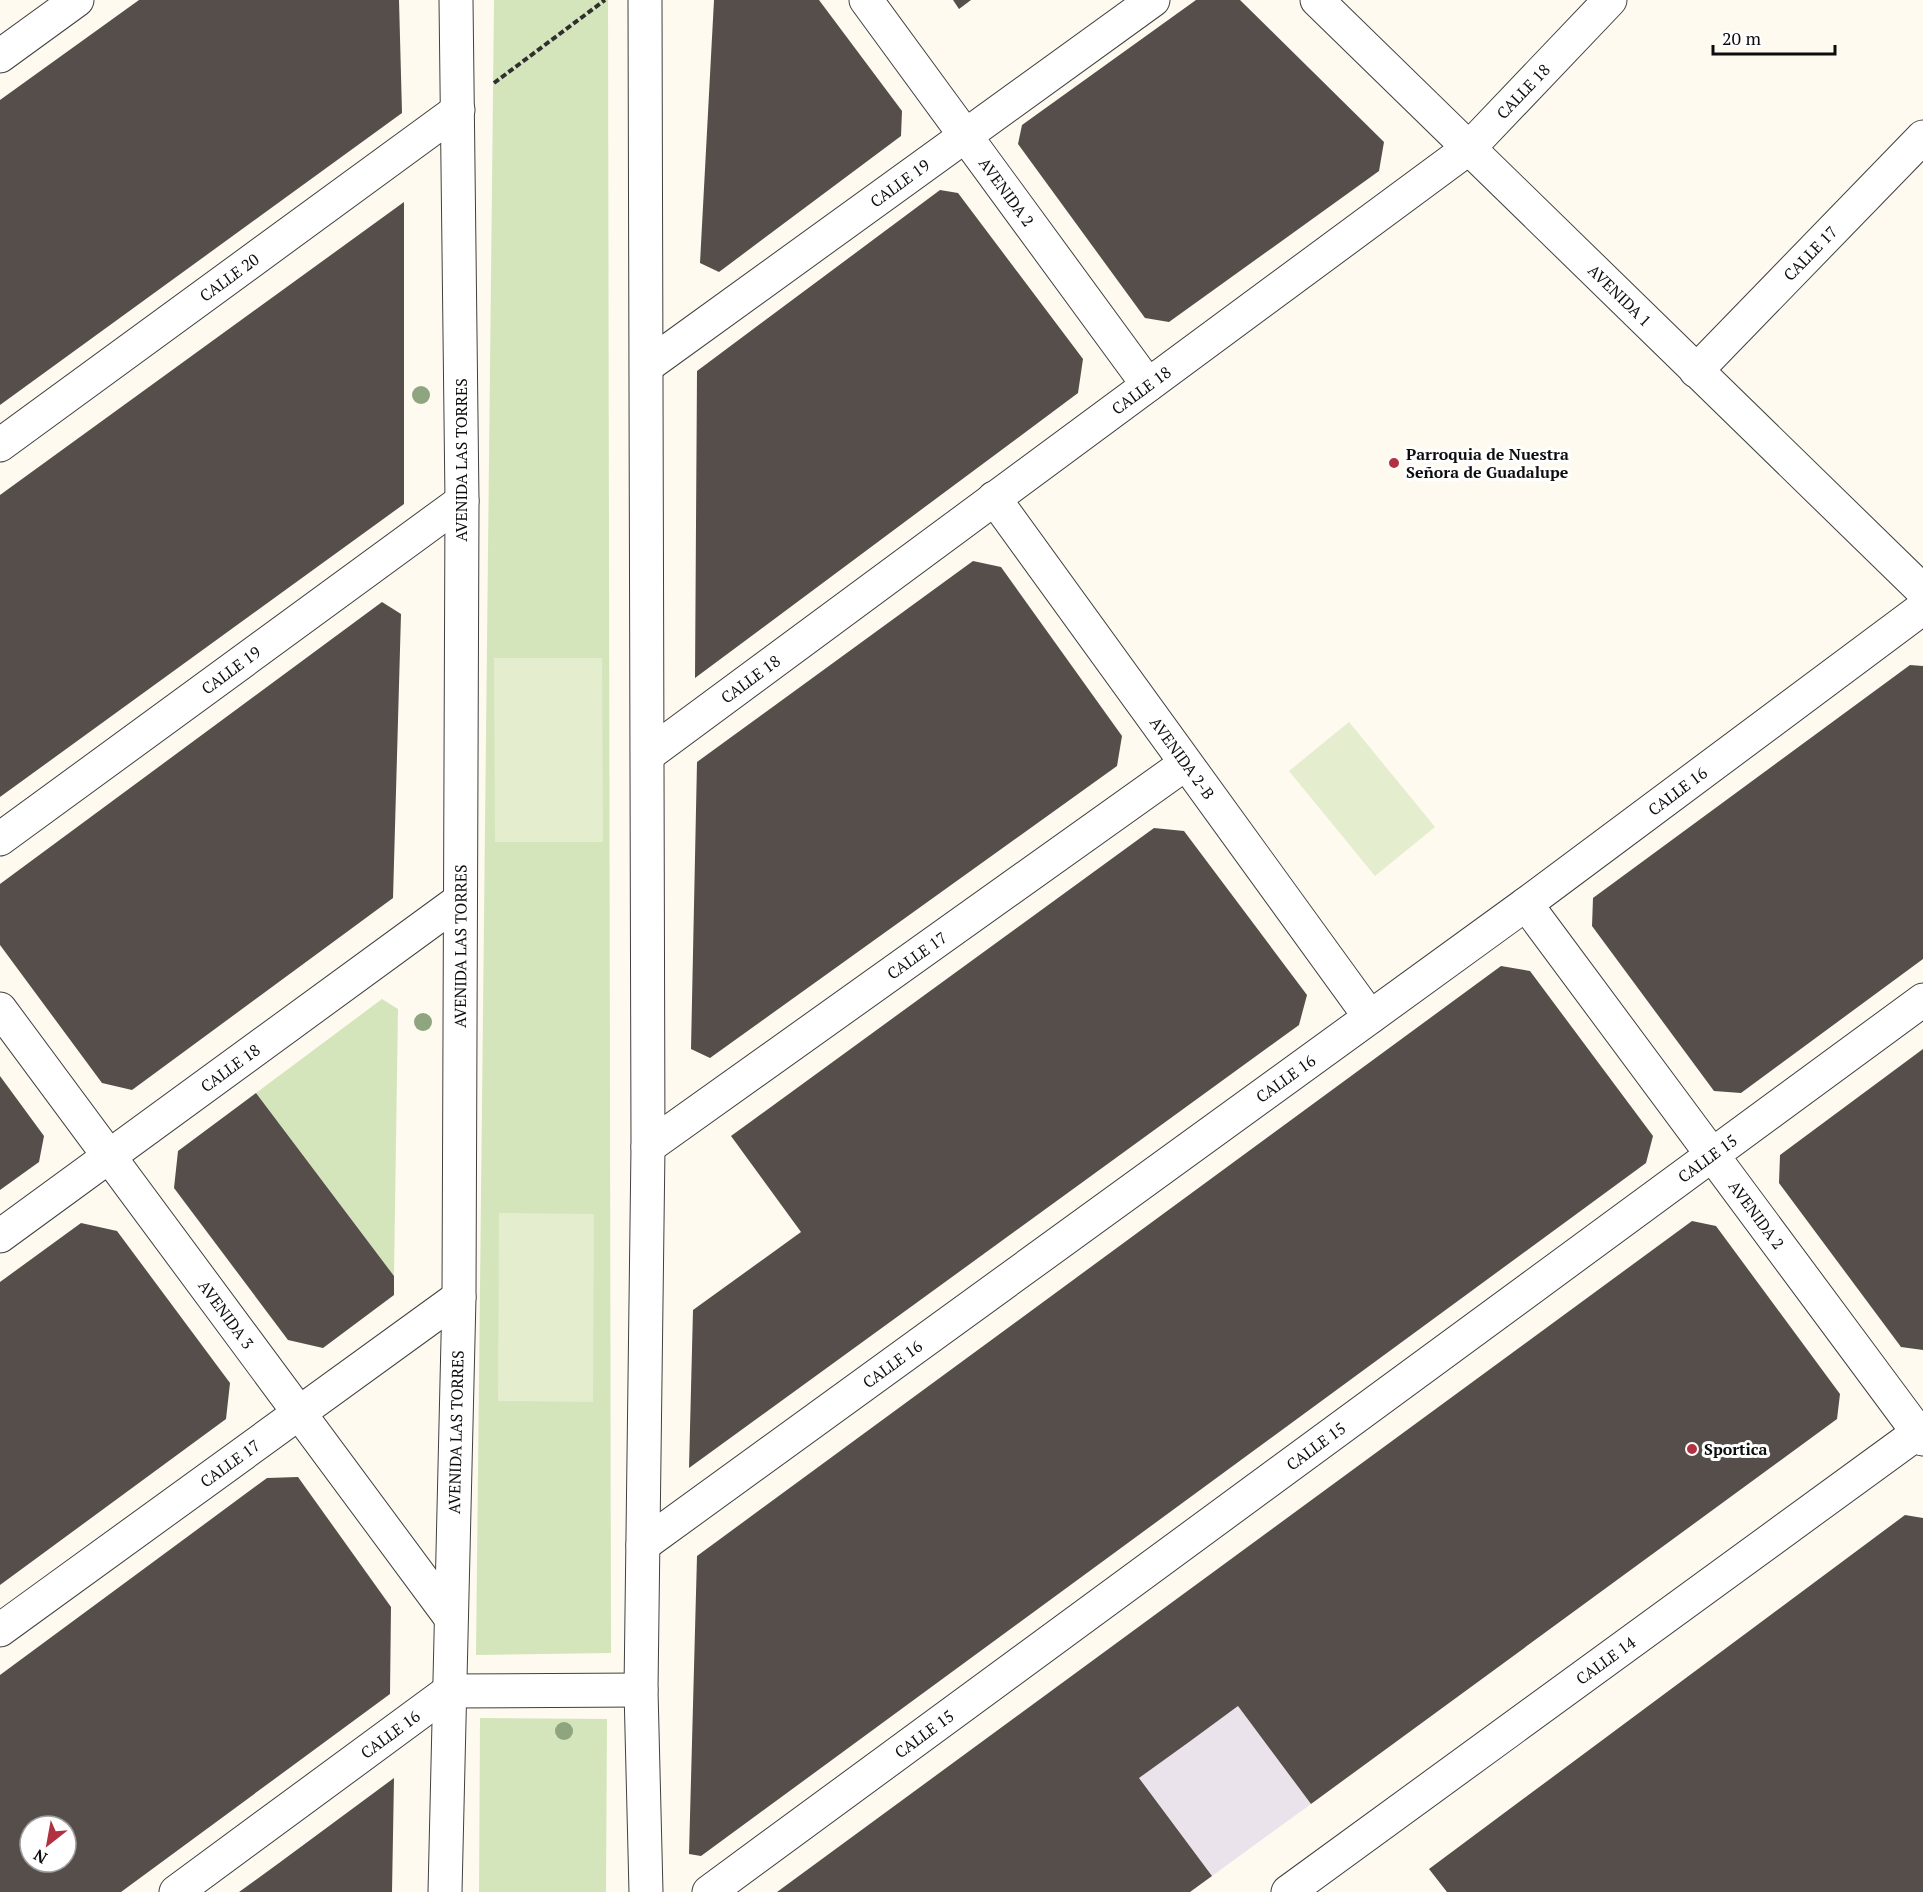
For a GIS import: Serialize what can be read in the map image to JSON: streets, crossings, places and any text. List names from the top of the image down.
{
  "streets": {
    "street": [
      "CALLE 18",
      "CALLE 19",
      "AVENIDA 2",
      "CALLE 17",
      "CALLE 20",
      "AVENIDA 1",
      "AVENIDA LAS TORRES",
      "AVENIDA 2-B",
      "CALLE 16",
      "CALLE 15",
      "AVENIDA 3",
      "CALLE 14"
    ]
  },
  "crossings": [
    ["CALLE 18", "AVENIDA 2"],
    ["CALLE 18", "AVENIDA 1"],
    ["CALLE 18", "AVENIDA LAS TORRES"],
    ["CALLE 18", "AVENIDA 2-B"],
    ["CALLE 18", "AVENIDA 3"],
    ["CALLE 19", "AVENIDA 2"],
    ["CALLE 19", "AVENIDA LAS TORRES"],
    ["AVENIDA 2", "CALLE 16"],
    ["AVENIDA 2", "CALLE 15"],
    ["AVENIDA 2", "CALLE 14"],
    ["CALLE 17", "AVENIDA 1"],
    ["CALLE 17", "AVENIDA LAS TORRES"],
    ["CALLE 17", "AVENIDA 2-B"],
    ["CALLE 17", "AVENIDA 3"],
    ["CALLE 20", "AVENIDA LAS TORRES"],
    ["AVENIDA LAS TORRES", "CALLE 16"],
    ["AVENIDA LAS TORRES", "AVENIDA 3"],
    ["AVENIDA 2-B", "CALLE 16"]
  ],
  "places": ["Parroquia de Nuestra Señora de Guadalupe", "Sportica"],
  "scale_bar": "20 m",
  "north": "bottom left"
}
